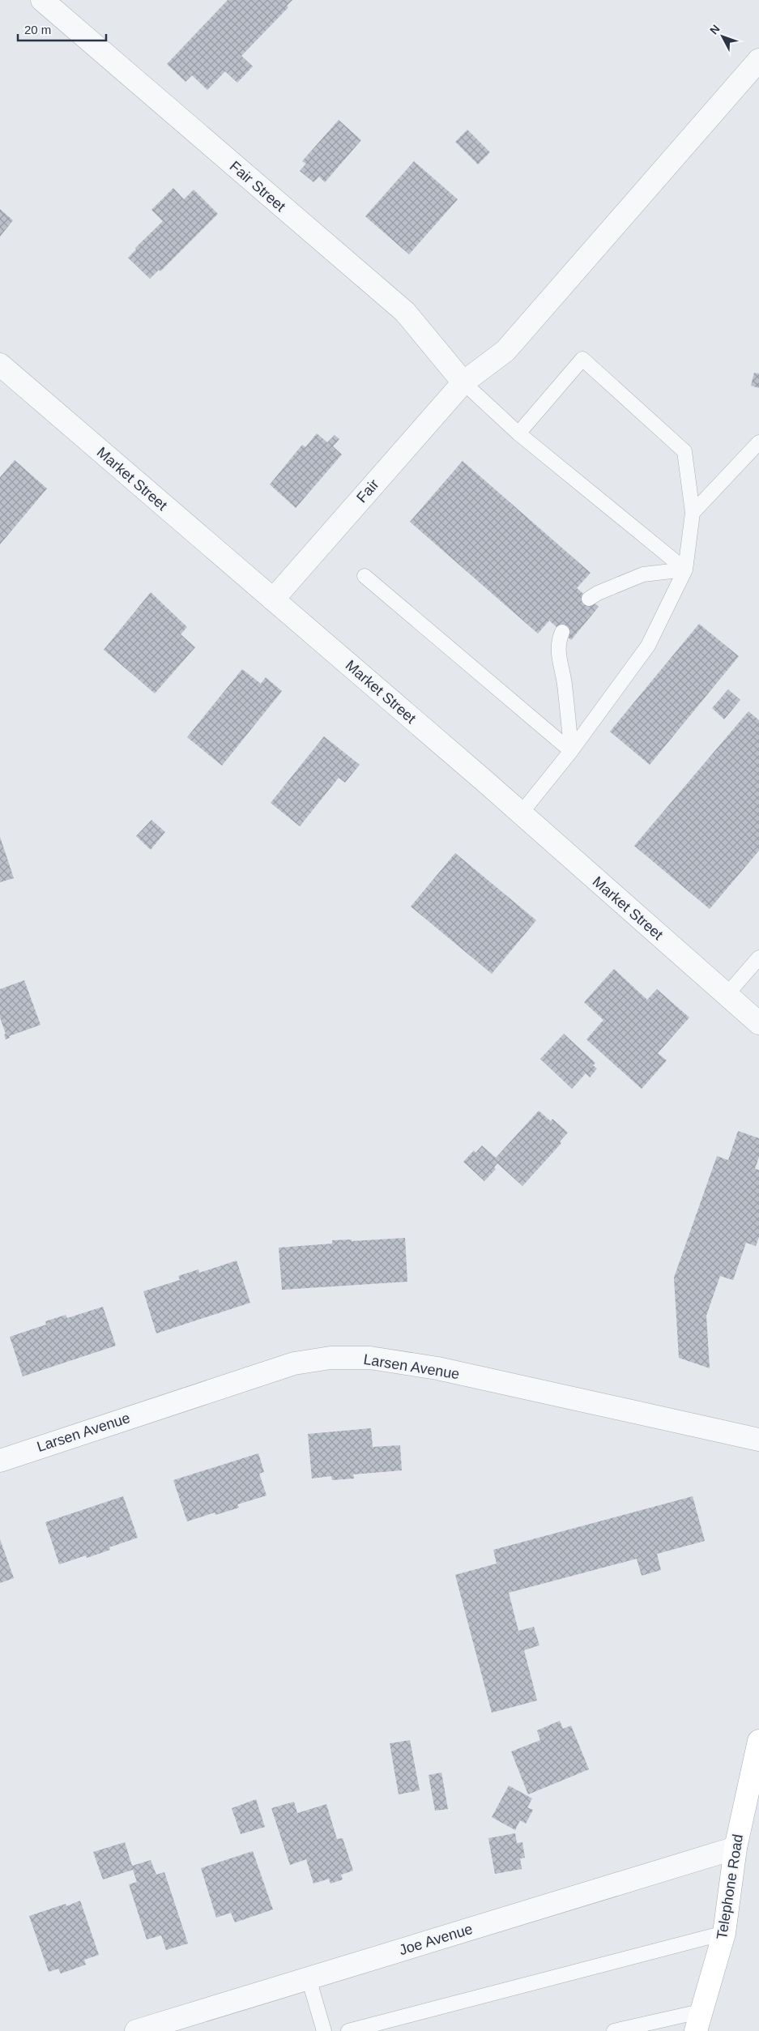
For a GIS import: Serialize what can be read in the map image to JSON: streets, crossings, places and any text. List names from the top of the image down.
{
  "streets": {
    "main road": ["Telephone Road"],
    "street": [
      "Fair Street",
      "Market Street",
      "Fair",
      "Larsen Avenue",
      "Joe Avenue"
    ]
  },
  "crossings": [
    ["Fair Street", "Fair"],
    ["Market Street", "Fair"],
    ["Telephone Road", "Joe Avenue"]
  ],
  "scale_bar": "20 m",
  "north": "top left"
}
